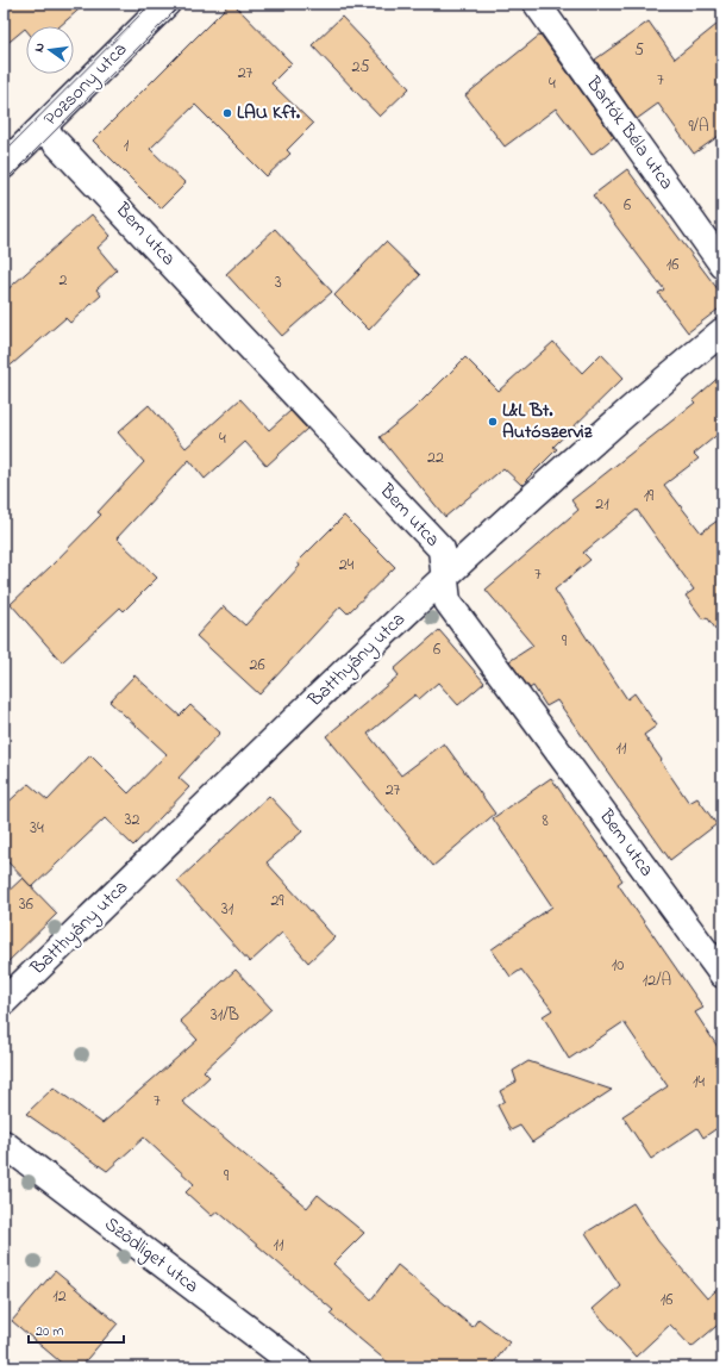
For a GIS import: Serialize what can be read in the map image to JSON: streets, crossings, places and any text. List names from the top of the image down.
{
  "streets": {
    "street": [
      "Pozsony utca",
      "Bartók Béla utca",
      "Bem utca",
      "Batthyány utca",
      "Sződliget utca"
    ]
  },
  "crossings": [
    ["Pozsony utca", "Bem utca"],
    ["Bem utca", "Batthyány utca"]
  ],
  "places": ["LAU Kft.", "L&L Bt. Autószerviz"],
  "house_numbers": [
    "5",
    "25",
    "27",
    "7",
    "4",
    "9/A",
    "1",
    "6",
    "16",
    "2",
    "3",
    "4",
    "22",
    "19",
    "21",
    "24",
    "7",
    "9",
    "6",
    "26",
    "11",
    "27",
    "32",
    "8",
    "34",
    "29",
    "36",
    "31",
    "10",
    "12/A",
    "31/B",
    "14",
    "7",
    "9",
    "11",
    "12",
    "16"
  ],
  "scale_bar": "20 m",
  "north": "left"
}
